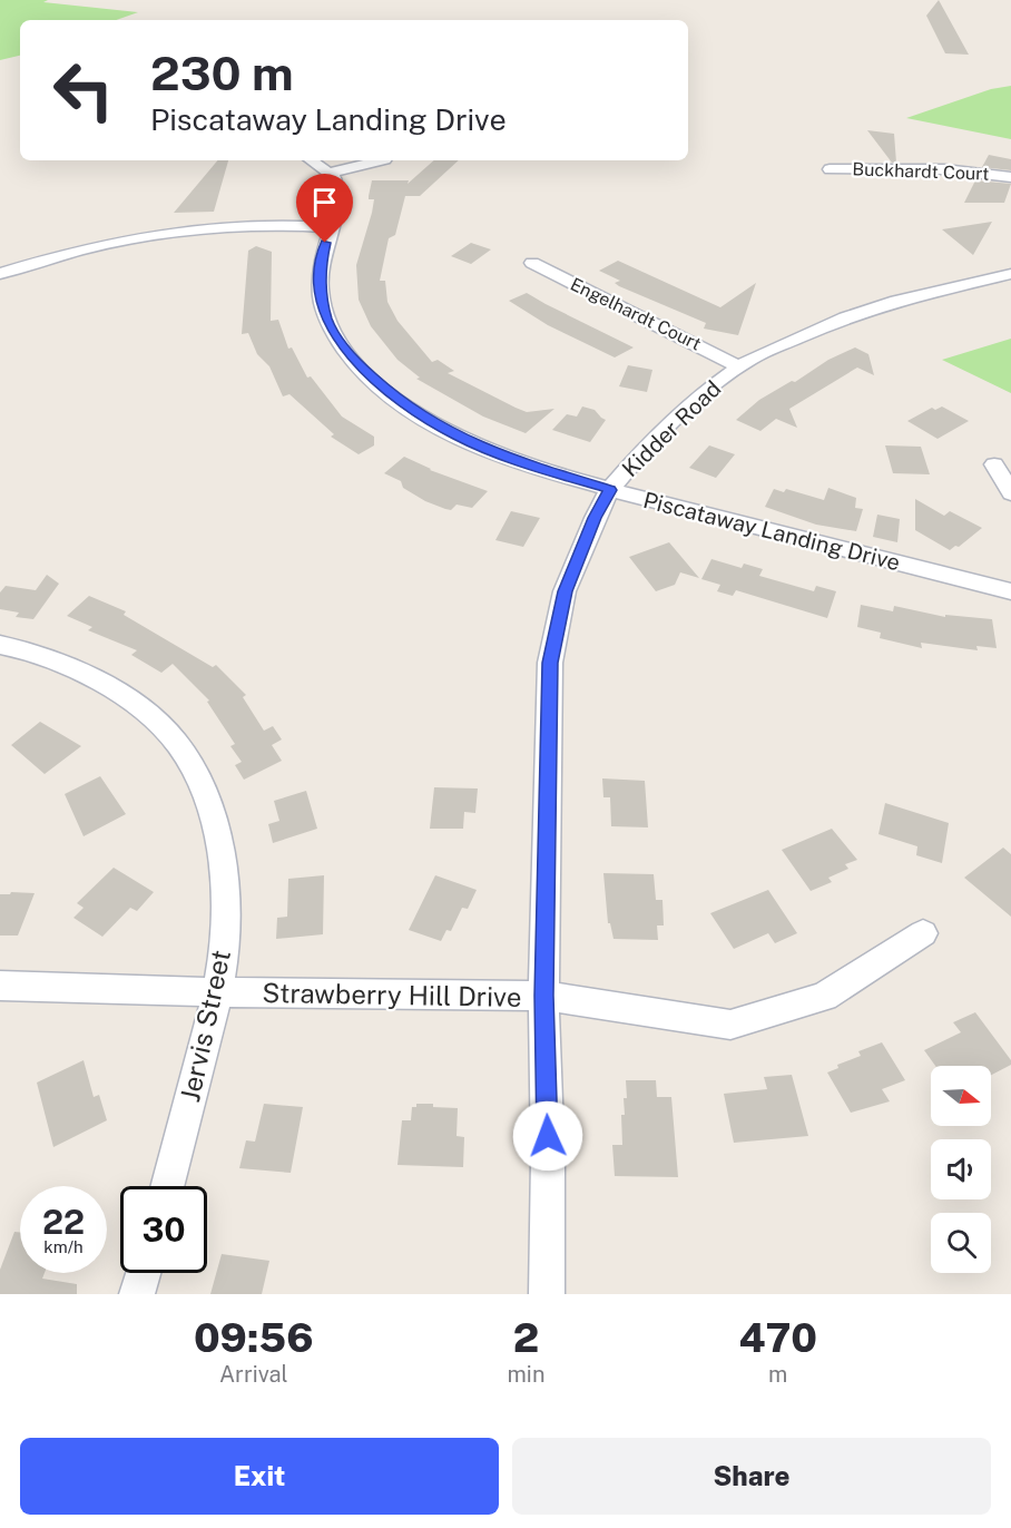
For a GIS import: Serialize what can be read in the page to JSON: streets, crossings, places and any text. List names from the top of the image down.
{
  "streets": {
    "street": [
      "Buckhardt Court",
      "Engelhardt Court",
      "Kidder Road",
      "Piscataway Landing Drive",
      "Strawberry Hill Drive",
      "Jervis Street"
    ]
  },
  "crossings": [
    ["Engelhardt Court", "Kidder Road"],
    ["Kidder Road", "Piscataway Landing Drive"],
    ["Kidder Road", "Strawberry Hill Drive"],
    ["Strawberry Hill Drive", "Jervis Street"]
  ],
  "north": "right",
  "page": {
    "turn": ["230 m", "Piscataway Landing Drive"],
    "speed": "22 km/h",
    "limit": "30",
    "eta": [
      "09:56",
      "Arrival",
      "2",
      "min",
      "470",
      "m"
    ],
    "buttons": ["Exit", "Share"]
  }
}
